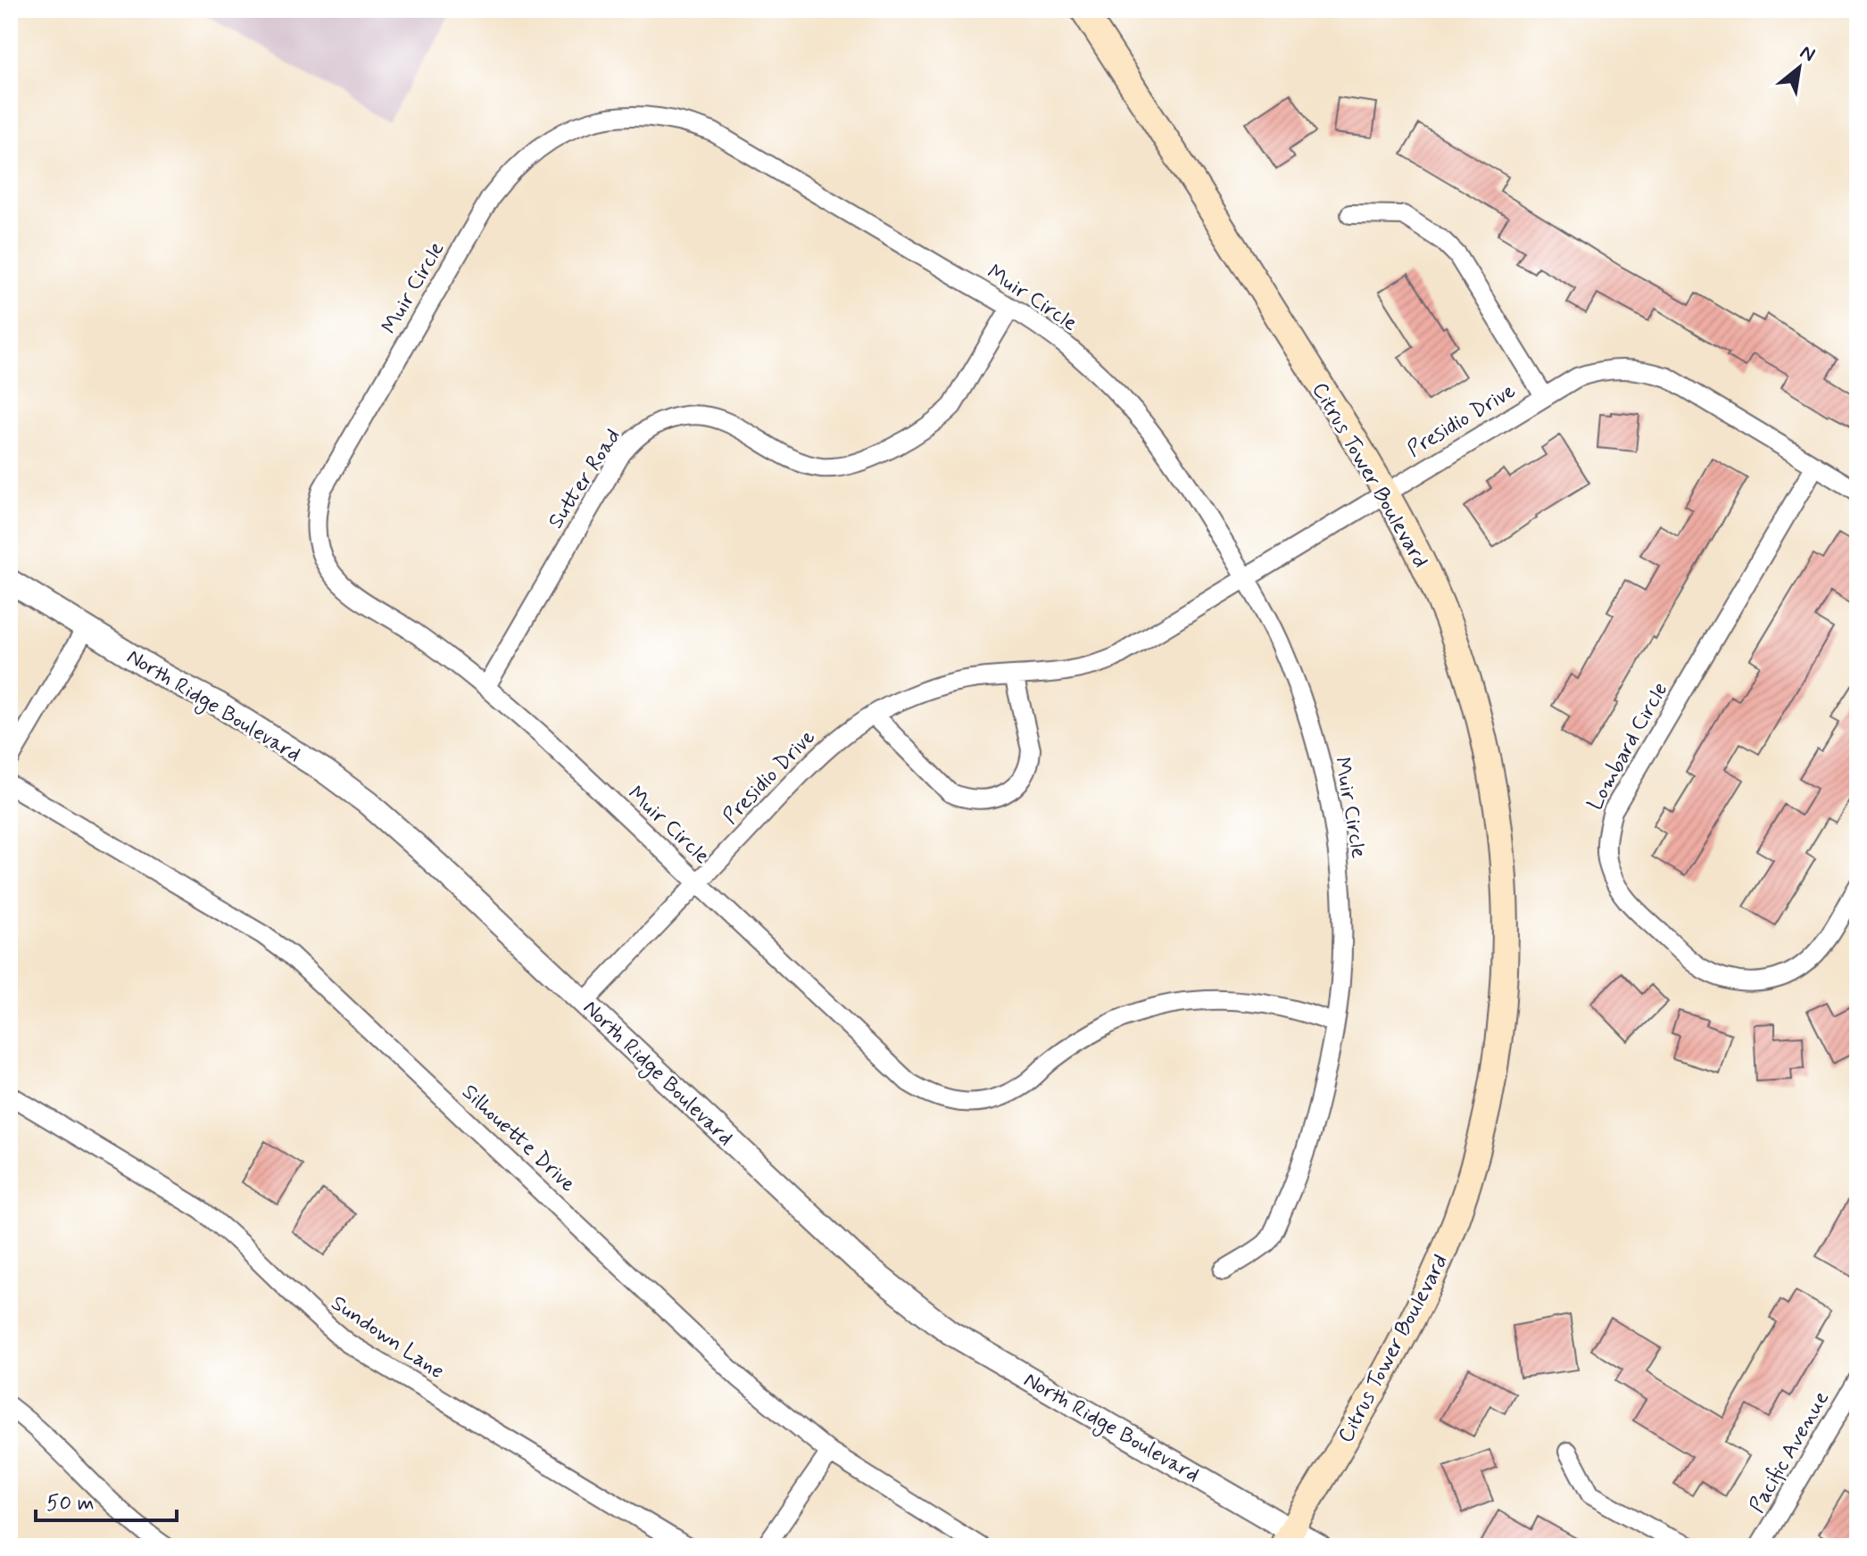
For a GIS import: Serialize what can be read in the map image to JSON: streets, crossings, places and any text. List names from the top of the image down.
{
  "streets": {
    "main road": ["Citrus Tower Boulevard"],
    "street": [
      "Muir Circle",
      "Presidio Drive",
      "Sutter Road",
      "North Ridge Boulevard",
      "Lombard Circle",
      "Silhouette Drive",
      "Sundown Lane",
      "Pacific Avenue"
    ]
  },
  "crossings": [
    ["Muir Circle", "Presidio Drive"],
    ["Muir Circle", "Sutter Road"],
    ["Presidio Drive", "Citrus Tower Boulevard"],
    ["Presidio Drive", "North Ridge Boulevard"],
    ["Presidio Drive", "Lombard Circle"],
    ["Citrus Tower Boulevard", "North Ridge Boulevard"]
  ],
  "scale_bar": "50 m",
  "north": "top right"
}
